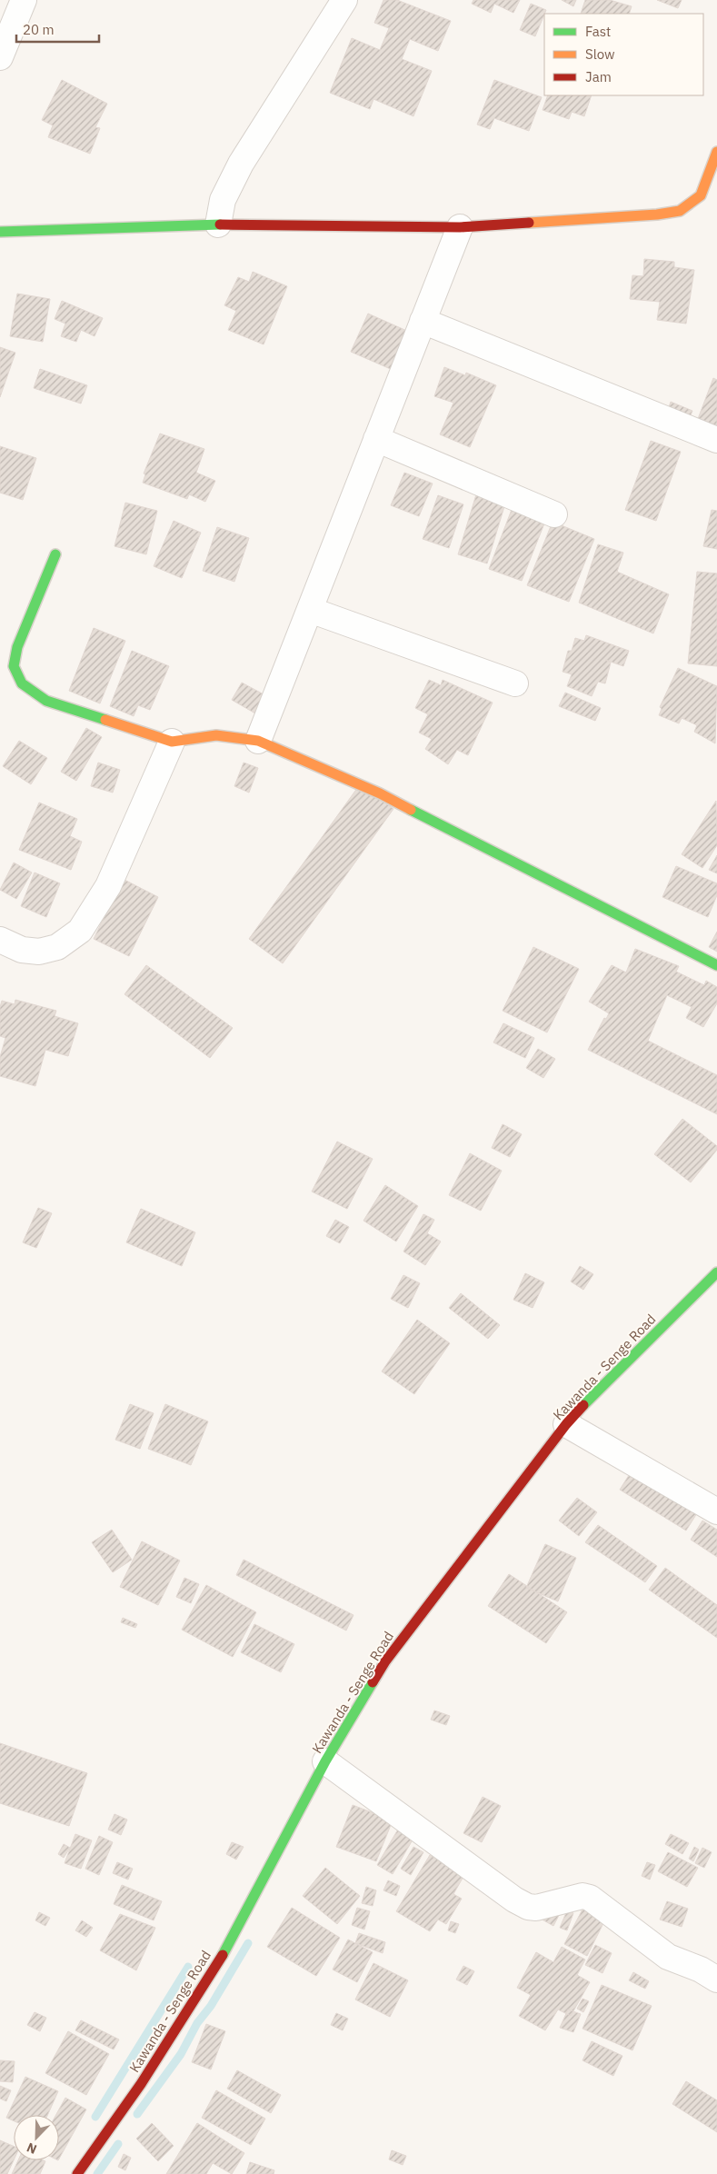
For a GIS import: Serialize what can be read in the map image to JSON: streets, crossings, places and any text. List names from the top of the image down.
{
  "streets": {
    "street": ["Kawanda - Senge Road"]
  },
  "legend": ["Fast", "Slow", "Jam"],
  "scale_bar": "20 m",
  "north": "bottom left"
}
